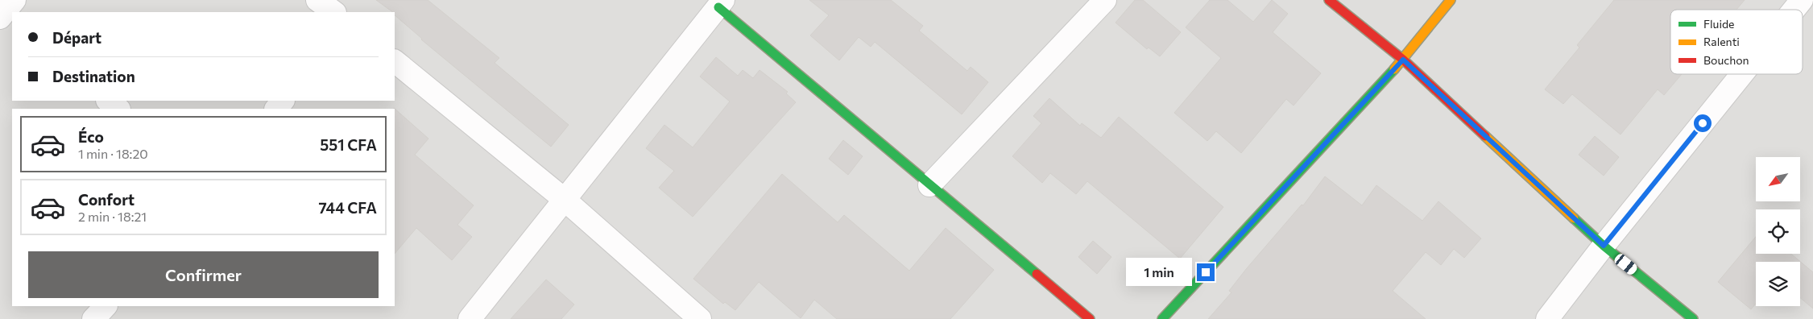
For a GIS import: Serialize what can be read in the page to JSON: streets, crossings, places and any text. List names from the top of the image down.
{
  "legend": ["Fluide", "Ralenti", "Bouchon"],
  "north": "bottom left",
  "page": {
    "banner": ["Départ", "Destination"],
    "list": [
      {
        "name": "Éco",
        "note": "1 min · 18:20",
        "value": "551 CFA"
      },
      {
        "name": "Confort",
        "note": "2 min · 18:21",
        "value": "744 CFA"
      }
    ],
    "buttons": "Confirmer",
    "bubble": "1 min"
  }
}
